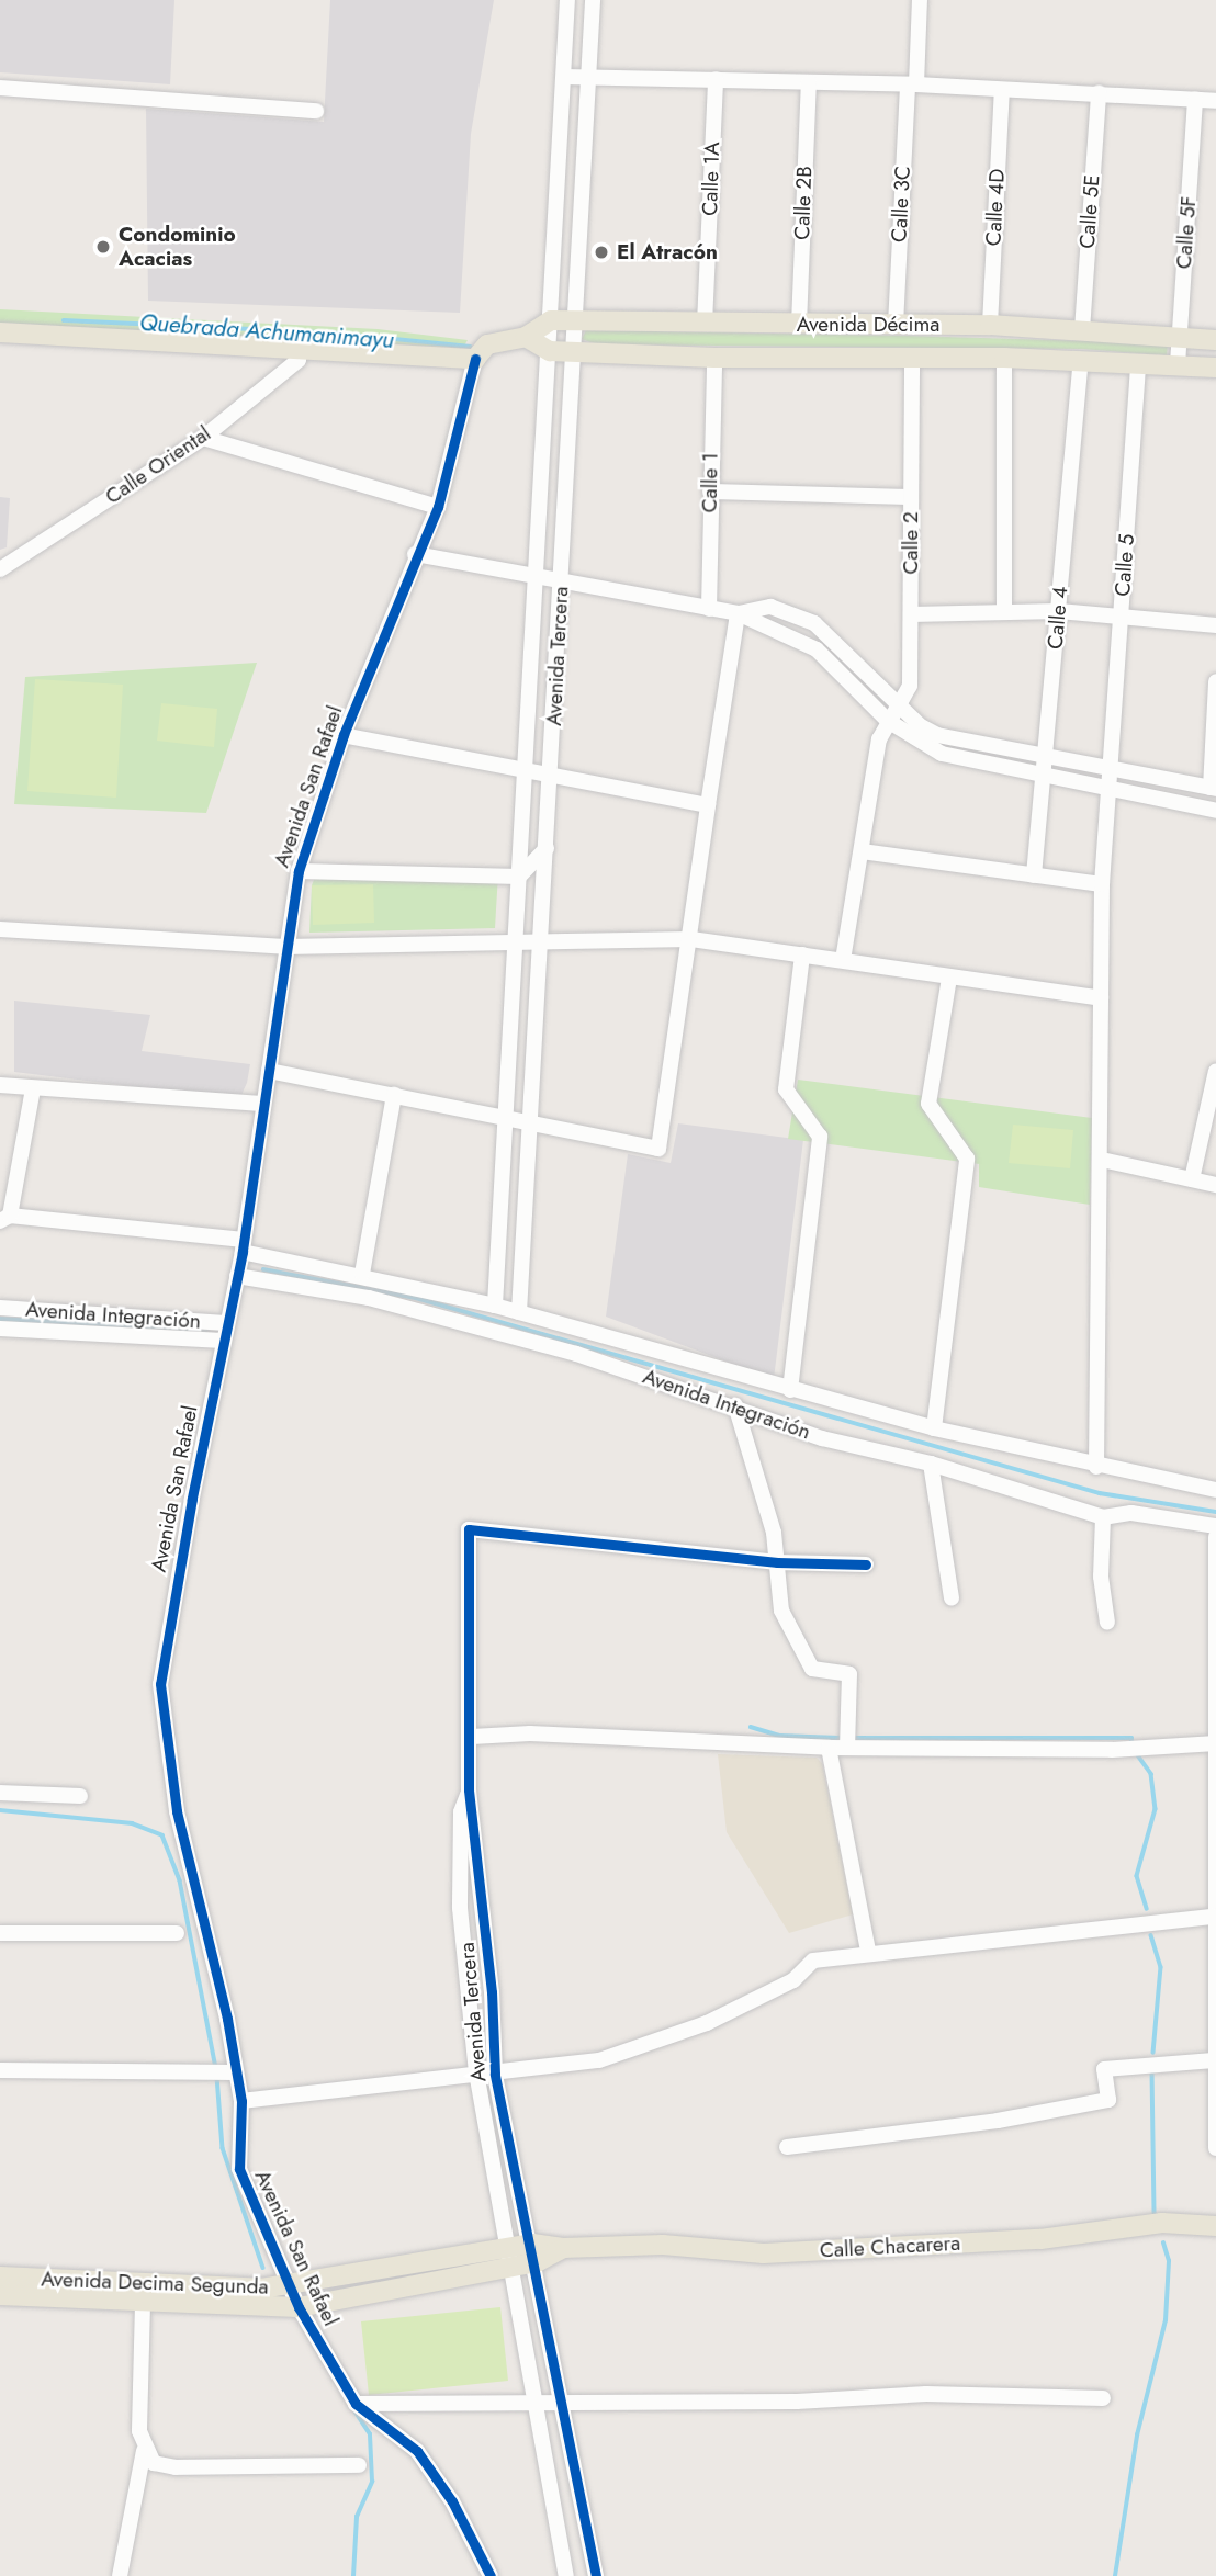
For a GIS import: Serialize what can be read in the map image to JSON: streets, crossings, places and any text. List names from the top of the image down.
{
  "streets": {
    "main road": ["Avenida Décima", "Calle Chacarera", "Avenida Decima Segunda"],
    "street": [
      "Calle 1A",
      "Calle 2B",
      "Calle 3C",
      "Calle 4D",
      "Calle 5E",
      "Calle 5F",
      "Calle Oriental",
      "Calle 1",
      "Calle 2",
      "Calle 5",
      "Calle 4",
      "Avenida Tercera",
      "Avenida San Rafael",
      "Avenida Integración"
    ]
  },
  "crossings": [
    ["Calle 1A", "Avenida Décima"],
    ["Calle 2B", "Avenida Décima"],
    ["Calle 3C", "Avenida Décima"],
    ["Calle 4D", "Avenida Décima"],
    ["Calle 5E", "Avenida Décima"],
    ["Calle 5F", "Avenida Décima"],
    ["Avenida Décima", "Calle 1"],
    ["Avenida Décima", "Calle 2"],
    ["Avenida Décima", "Calle 5"],
    ["Avenida Décima", "Calle 4"],
    ["Avenida Décima", "Avenida Tercera"],
    ["Calle 5", "Avenida Integración"],
    ["Avenida Tercera", "Avenida Integración"],
    ["Avenida Tercera", "Avenida Decima Segunda"],
    ["Avenida San Rafael", "Avenida Integración"],
    ["Avenida San Rafael", "Avenida Decima Segunda"],
    ["Calle Chacarera", "Avenida Decima Segunda"]
  ],
  "water": ["Quebrada Achumanimayu"],
  "places": ["Condominio Acacias", "El Atracón"]
}
